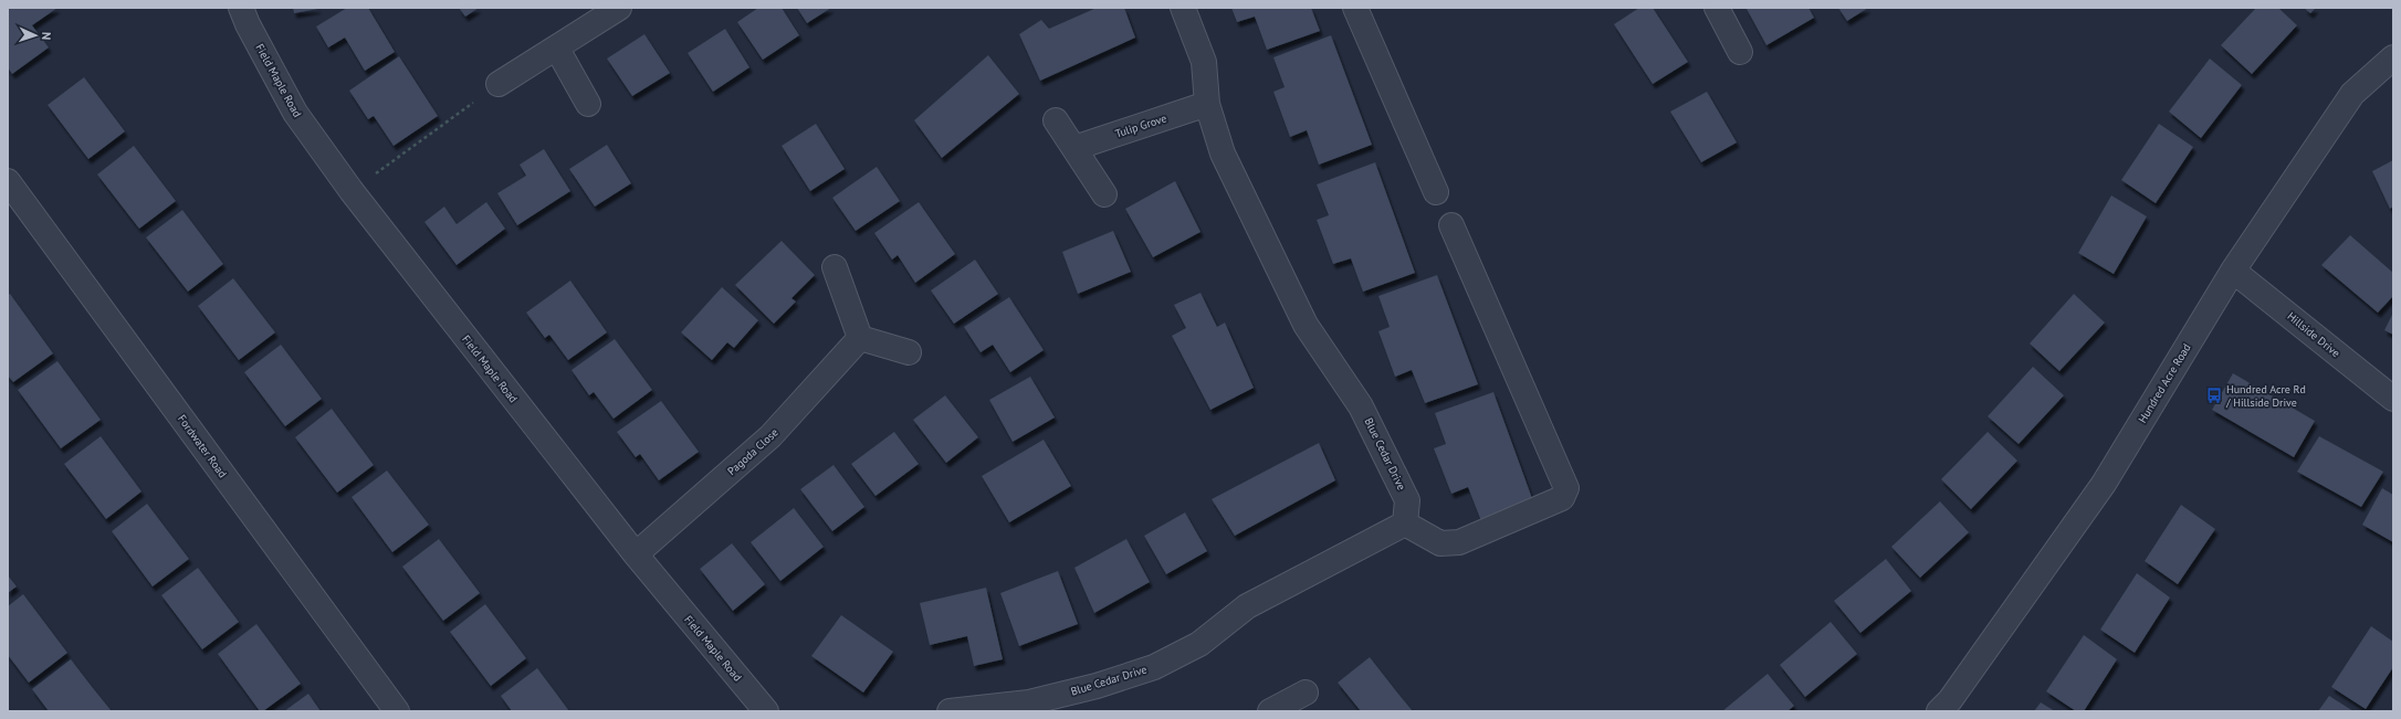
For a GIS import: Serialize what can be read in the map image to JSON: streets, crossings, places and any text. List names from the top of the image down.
{
  "streets": {
    "street": [
      "Field Maple Road",
      "Tulip Grove",
      "Hillside Drive",
      "Hundred Acre Road",
      "Fordwater Road",
      "Pagoda Close",
      "Blue Cedar Drive"
    ]
  },
  "crossings": [
    ["Field Maple Road", "Pagoda Close"],
    ["Tulip Grove", "Blue Cedar Drive"],
    ["Hillside Drive", "Hundred Acre Road"]
  ],
  "places": {
    "bus stop": ["Hundred Acre Rd / Hillside Drive"]
  },
  "north": "right"
}
